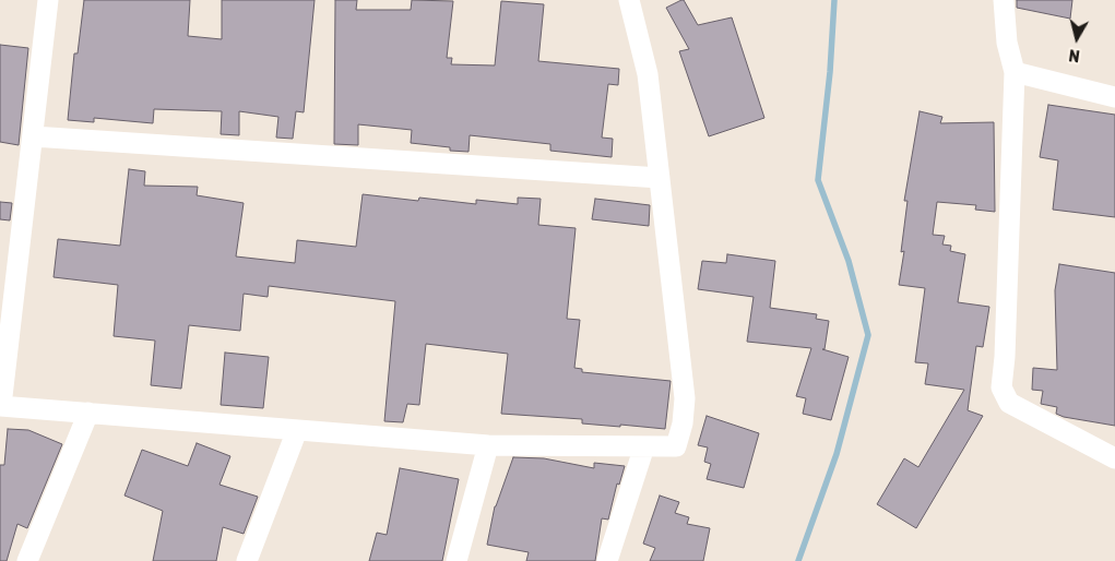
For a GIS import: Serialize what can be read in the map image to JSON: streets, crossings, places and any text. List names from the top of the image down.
{
  "north": "bottom"
}
